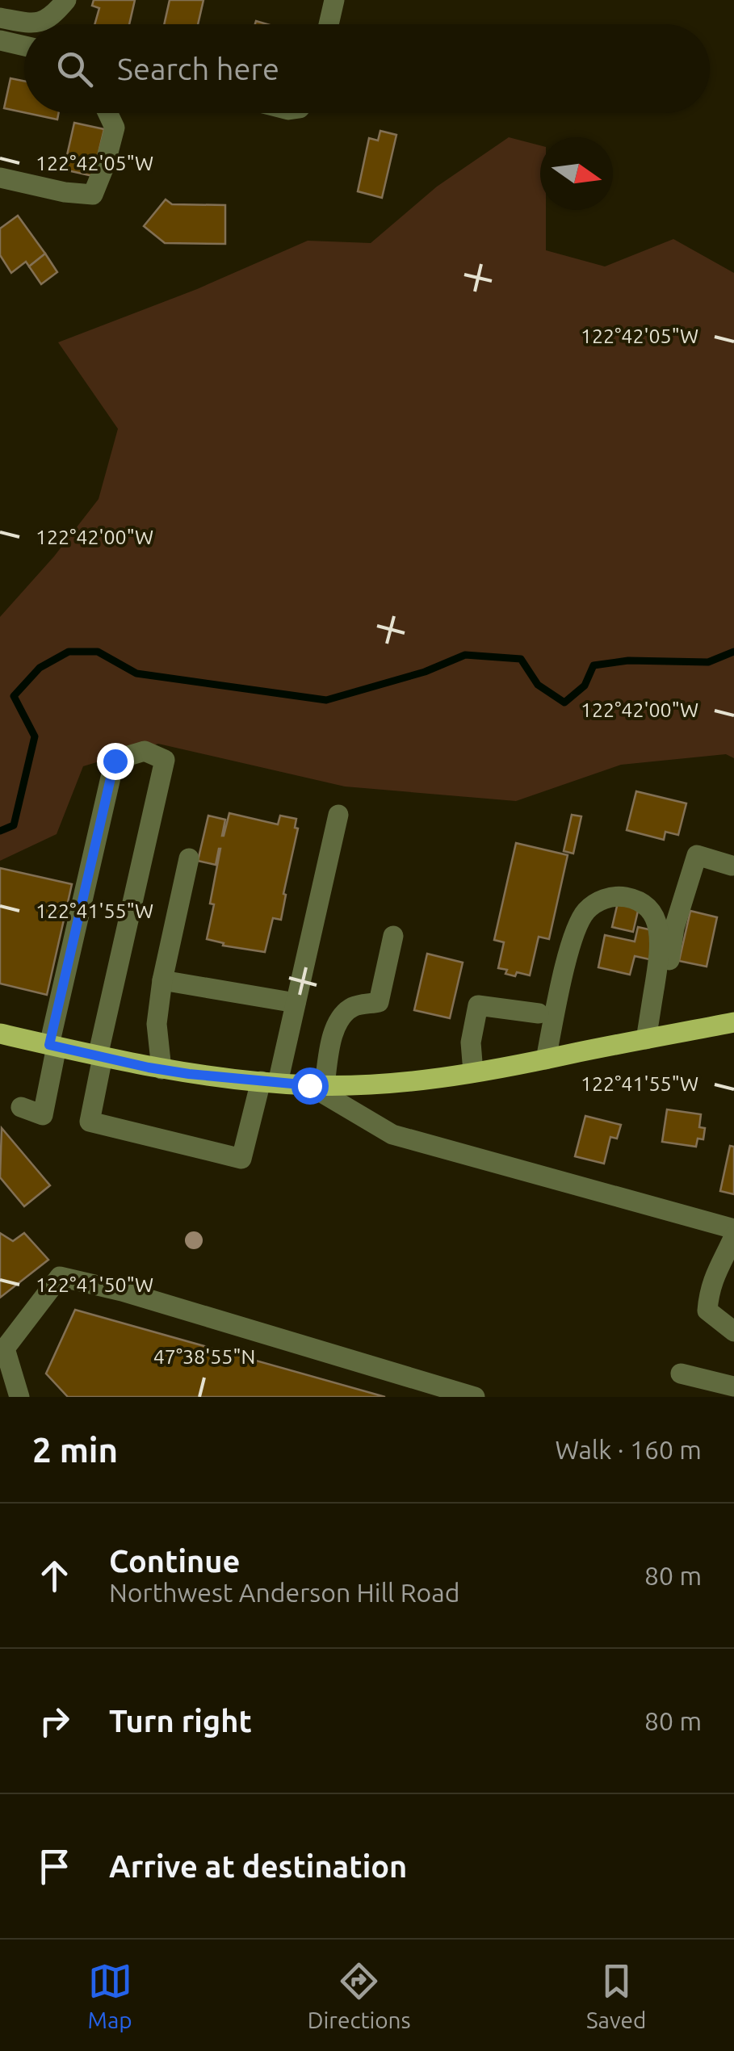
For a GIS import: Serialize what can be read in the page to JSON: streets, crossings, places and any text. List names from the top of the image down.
{
  "north": "right",
  "page": {
    "search": "Search here",
    "heading": ["2 min", "Walk · 160 m"],
    "list": [
      ["Continue", "Northwest Anderson Hill Road", "80 m"],
      ["Turn right", "80 m"],
      "Arrive at destination"
    ],
    "nav": ["Map", "Directions", "Saved"]
  },
  "coordinates": [
    "122°42'05\"W",
    "122°42'00\"W",
    "122°41'55\"W",
    "122°41'50\"W",
    "47°38'55\"N"
  ]
}
